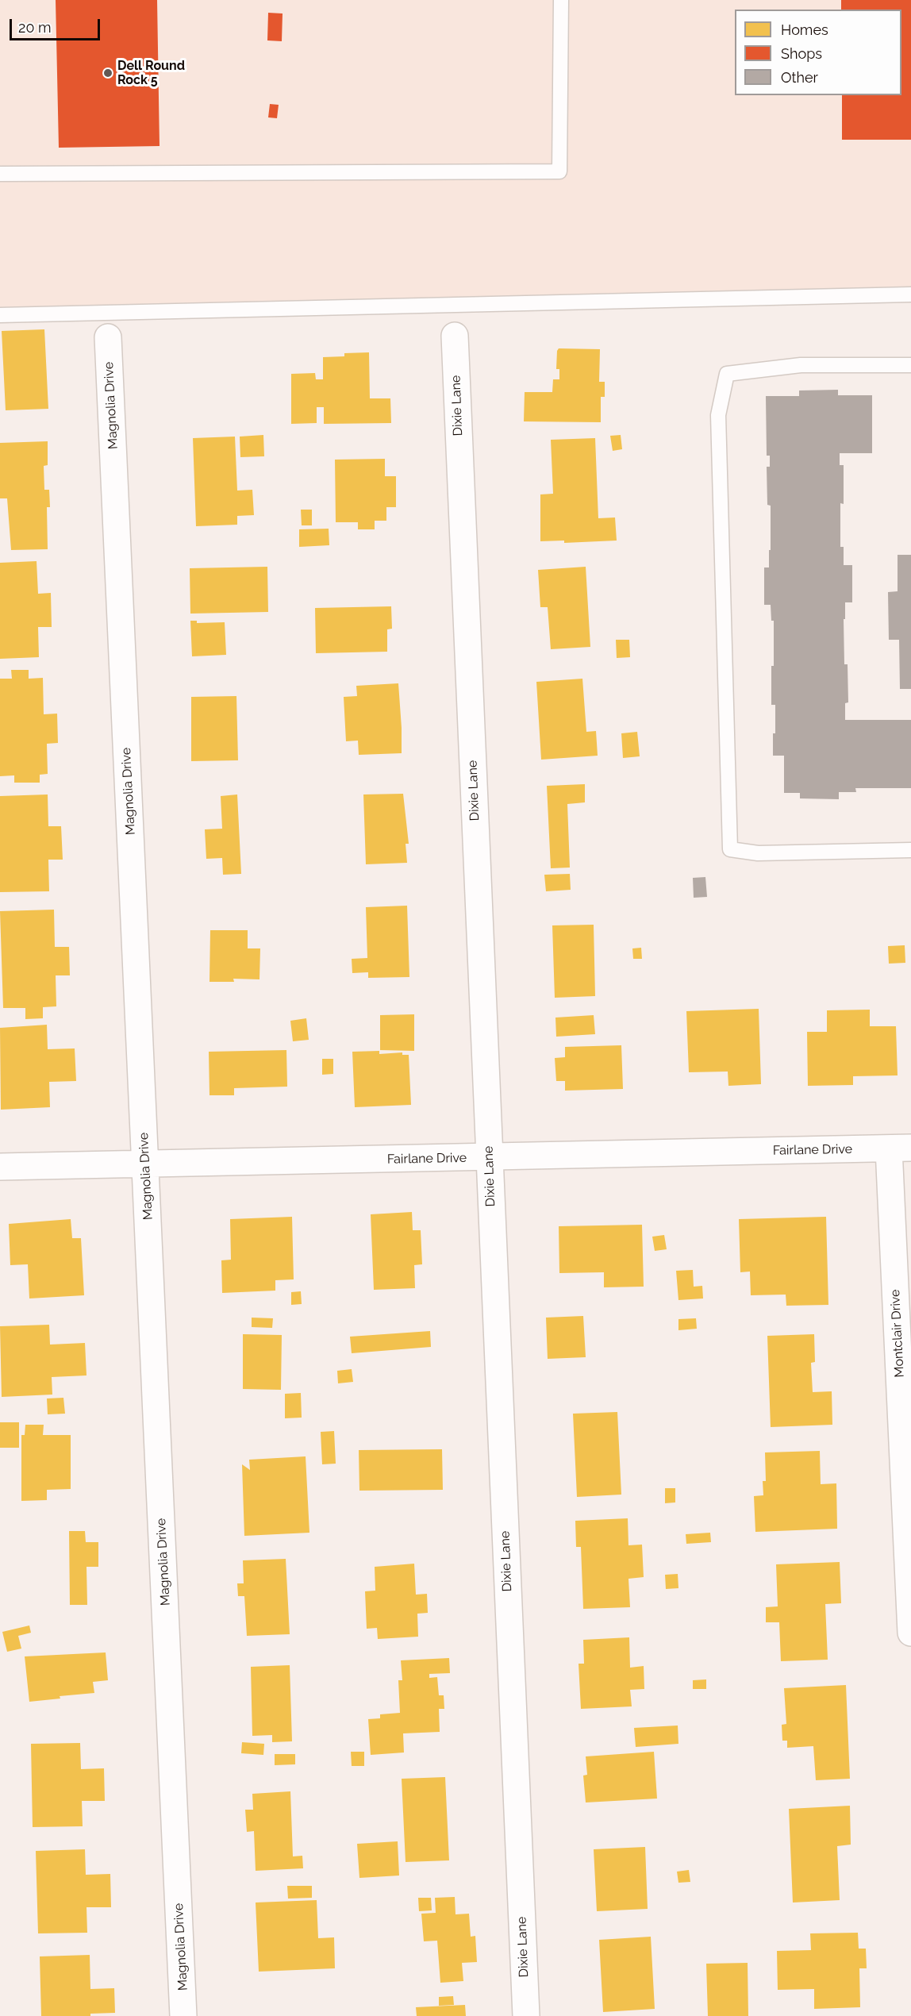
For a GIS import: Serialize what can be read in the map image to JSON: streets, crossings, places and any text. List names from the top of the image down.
{
  "streets": {
    "street": [
      "Magnolia Drive",
      "Dixie Lane",
      "Fairlane Drive",
      "Montclair Drive"
    ]
  },
  "crossings": [
    ["Magnolia Drive", "Fairlane Drive"],
    ["Dixie Lane", "Fairlane Drive"],
    ["Fairlane Drive", "Montclair Drive"]
  ],
  "places": ["Dell Round Rock 5"],
  "legend": ["Homes", "Shops", "Other"],
  "scale_bar": "20 m"
}
